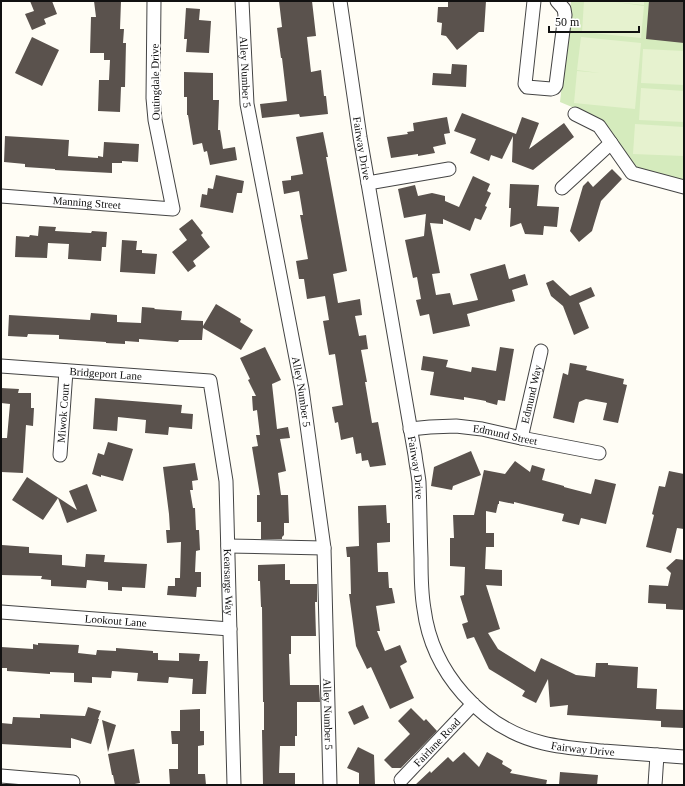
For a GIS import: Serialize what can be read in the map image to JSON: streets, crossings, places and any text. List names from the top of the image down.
{
  "streets": {
    "street": [
      "Alley Number 5",
      "Outingdale Drive",
      "Fairway Drive",
      "Manning Street",
      "Bridgeport Lane",
      "Edmund Way",
      "Miwok Court",
      "Edmund Street",
      "Kearsarge Way",
      "Lookout Lane",
      "Fairlane Road"
    ]
  },
  "crossings": [
    ["Outingdale Drive", "Manning Street"],
    ["Fairway Drive", "Edmund Street"],
    ["Fairway Drive", "Fairlane Road"],
    ["Bridgeport Lane", "Miwok Court"],
    ["Bridgeport Lane", "Kearsarge Way"],
    ["Edmund Way", "Edmund Street"],
    ["Kearsarge Way", "Lookout Lane"]
  ],
  "scale_bar": "50 m"
}
